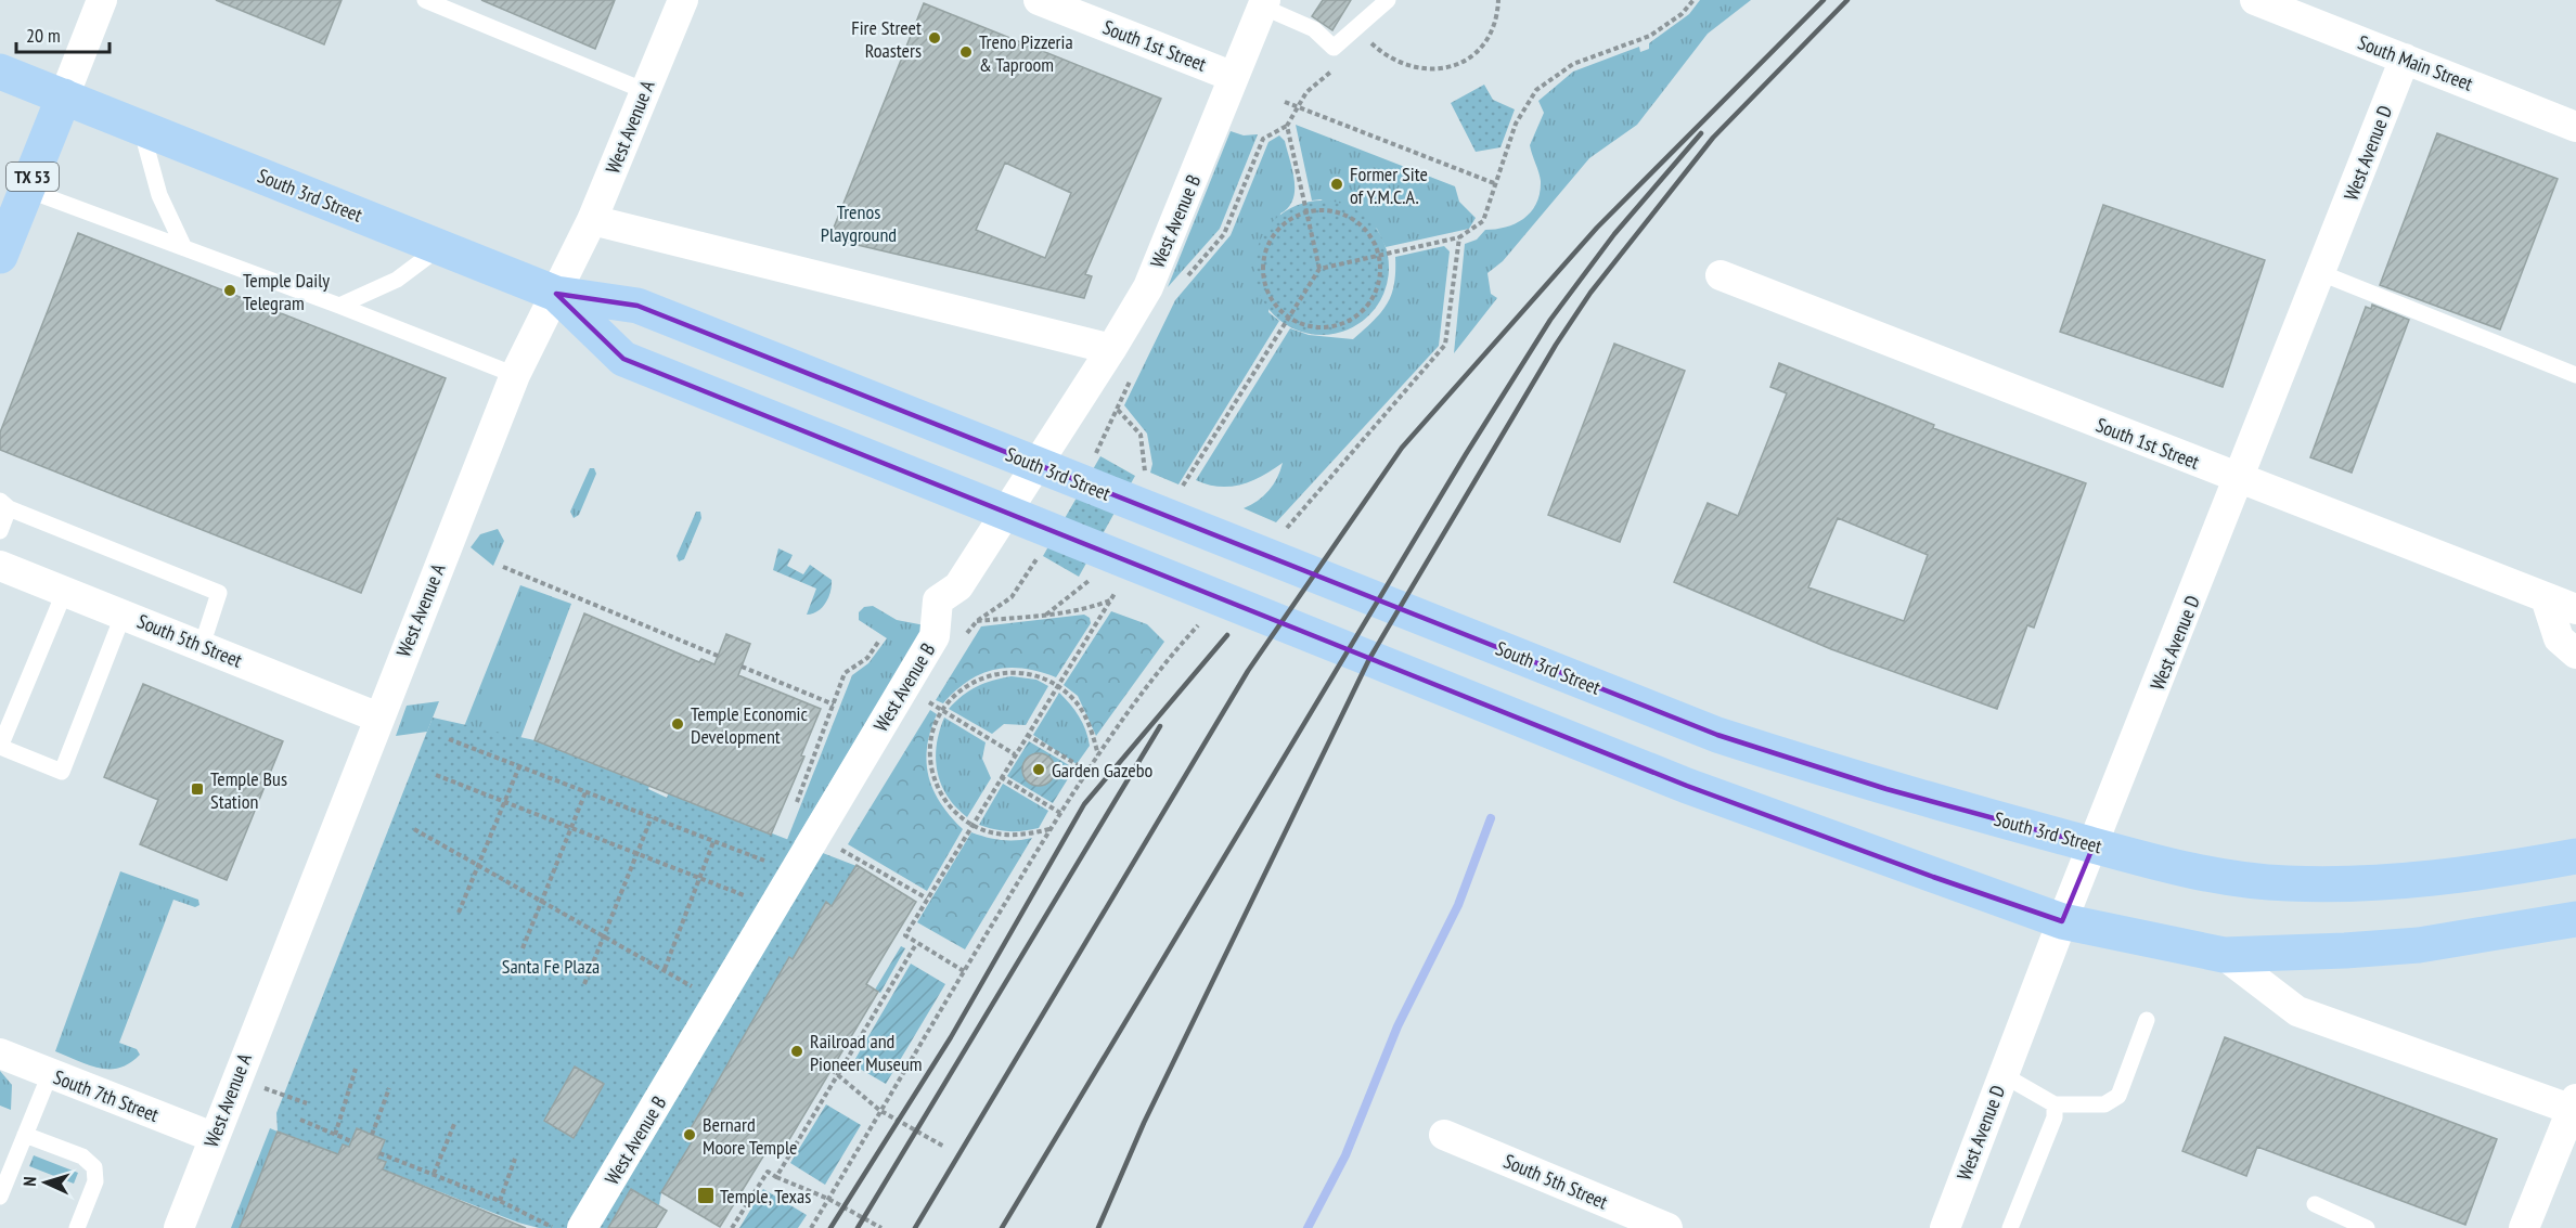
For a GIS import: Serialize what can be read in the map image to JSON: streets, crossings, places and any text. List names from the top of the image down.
{
  "streets": {
    "main road": ["TX 53", "South 3rd Street"],
    "street": [
      "South 1st Street",
      "South Main Street",
      "West Avenue A",
      "West Avenue D",
      "West Avenue B",
      "South 5th Street",
      "South 7th Street"
    ]
  },
  "crossings": [
    ["South 1st Street", "West Avenue D"],
    ["South 1st Street", "West Avenue B"],
    ["South Main Street", "West Avenue D"],
    ["West Avenue A", "South 3rd Street"],
    ["West Avenue A", "South 5th Street"],
    ["West Avenue A", "South 7th Street"],
    ["West Avenue D", "South 3rd Street"],
    ["TX 53", "South 3rd Street"]
  ],
  "parks": ["Trenos Playground", "Santa Fe Plaza"],
  "places": {
    "other": [
      "Fire Street Roasters",
      "Treno Pizzeria & Taproom",
      "Former Site of Y.M.C.A.",
      "Temple Daily Telegram",
      "Temple Economic Development",
      "Garden Gazebo",
      "Railroad and Pioneer Museum",
      "Bernard Moore Temple"
    ],
    "transit": ["Temple Bus Station", "Temple, Texas"]
  },
  "scale_bar": "20 m",
  "north": "left"
}
